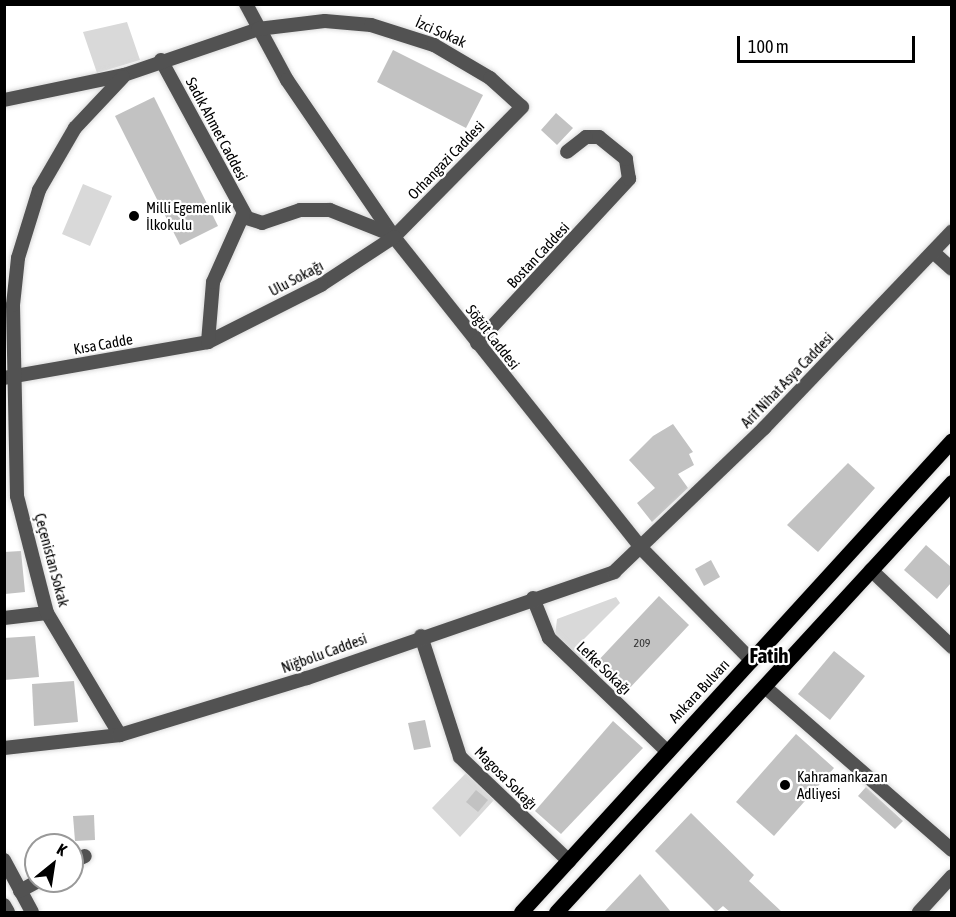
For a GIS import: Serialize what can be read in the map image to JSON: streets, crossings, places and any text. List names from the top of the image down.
{
  "streets": {
    "main road": ["Ankara Bulvarı"],
    "street": [
      "İzci Sokak",
      "Sadık Ahmet Caddesi",
      "Orhangazi Caddesi",
      "Bostan Caddesi",
      "Ulu Sokağı",
      "Söğüt Caddesi",
      "Kısa Cadde",
      "Arif Nihat Asya Caddesi",
      "Çeçenistan Sokak",
      "Niğbolu Caddesi",
      "Lefke Sokağı",
      "Magosa Sokağı"
    ]
  },
  "crossings": [
    ["İzci Sokak", "Sadık Ahmet Caddesi"],
    ["İzci Sokak", "Orhangazi Caddesi"],
    ["İzci Sokak", "Söğüt Caddesi"],
    ["İzci Sokak", "Çeçenistan Sokak"],
    ["Orhangazi Caddesi", "Ulu Sokağı"],
    ["Orhangazi Caddesi", "Söğüt Caddesi"],
    ["Bostan Caddesi", "Söğüt Caddesi"],
    ["Ulu Sokağı", "Söğüt Caddesi"],
    ["Ulu Sokağı", "Kısa Cadde"],
    ["Söğüt Caddesi", "Arif Nihat Asya Caddesi"],
    ["Söğüt Caddesi", "Niğbolu Caddesi"],
    ["Söğüt Caddesi", "Ankara Bulvarı"],
    ["Kısa Cadde", "Çeçenistan Sokak"],
    ["Arif Nihat Asya Caddesi", "Niğbolu Caddesi"],
    ["Çeçenistan Sokak", "Niğbolu Caddesi"],
    ["Niğbolu Caddesi", "Lefke Sokağı"],
    ["Niğbolu Caddesi", "Magosa Sokağı"],
    ["Lefke Sokağı", "Ankara Bulvarı"],
    ["Ankara Bulvarı", "Magosa Sokağı"]
  ],
  "districts": ["Fatih"],
  "places": ["Milli Egemenlik İlkokulu", "Kahramankazan Adliyesi"],
  "house_numbers": ["209"],
  "scale_bar": "100 m",
  "north": "top right"
}
